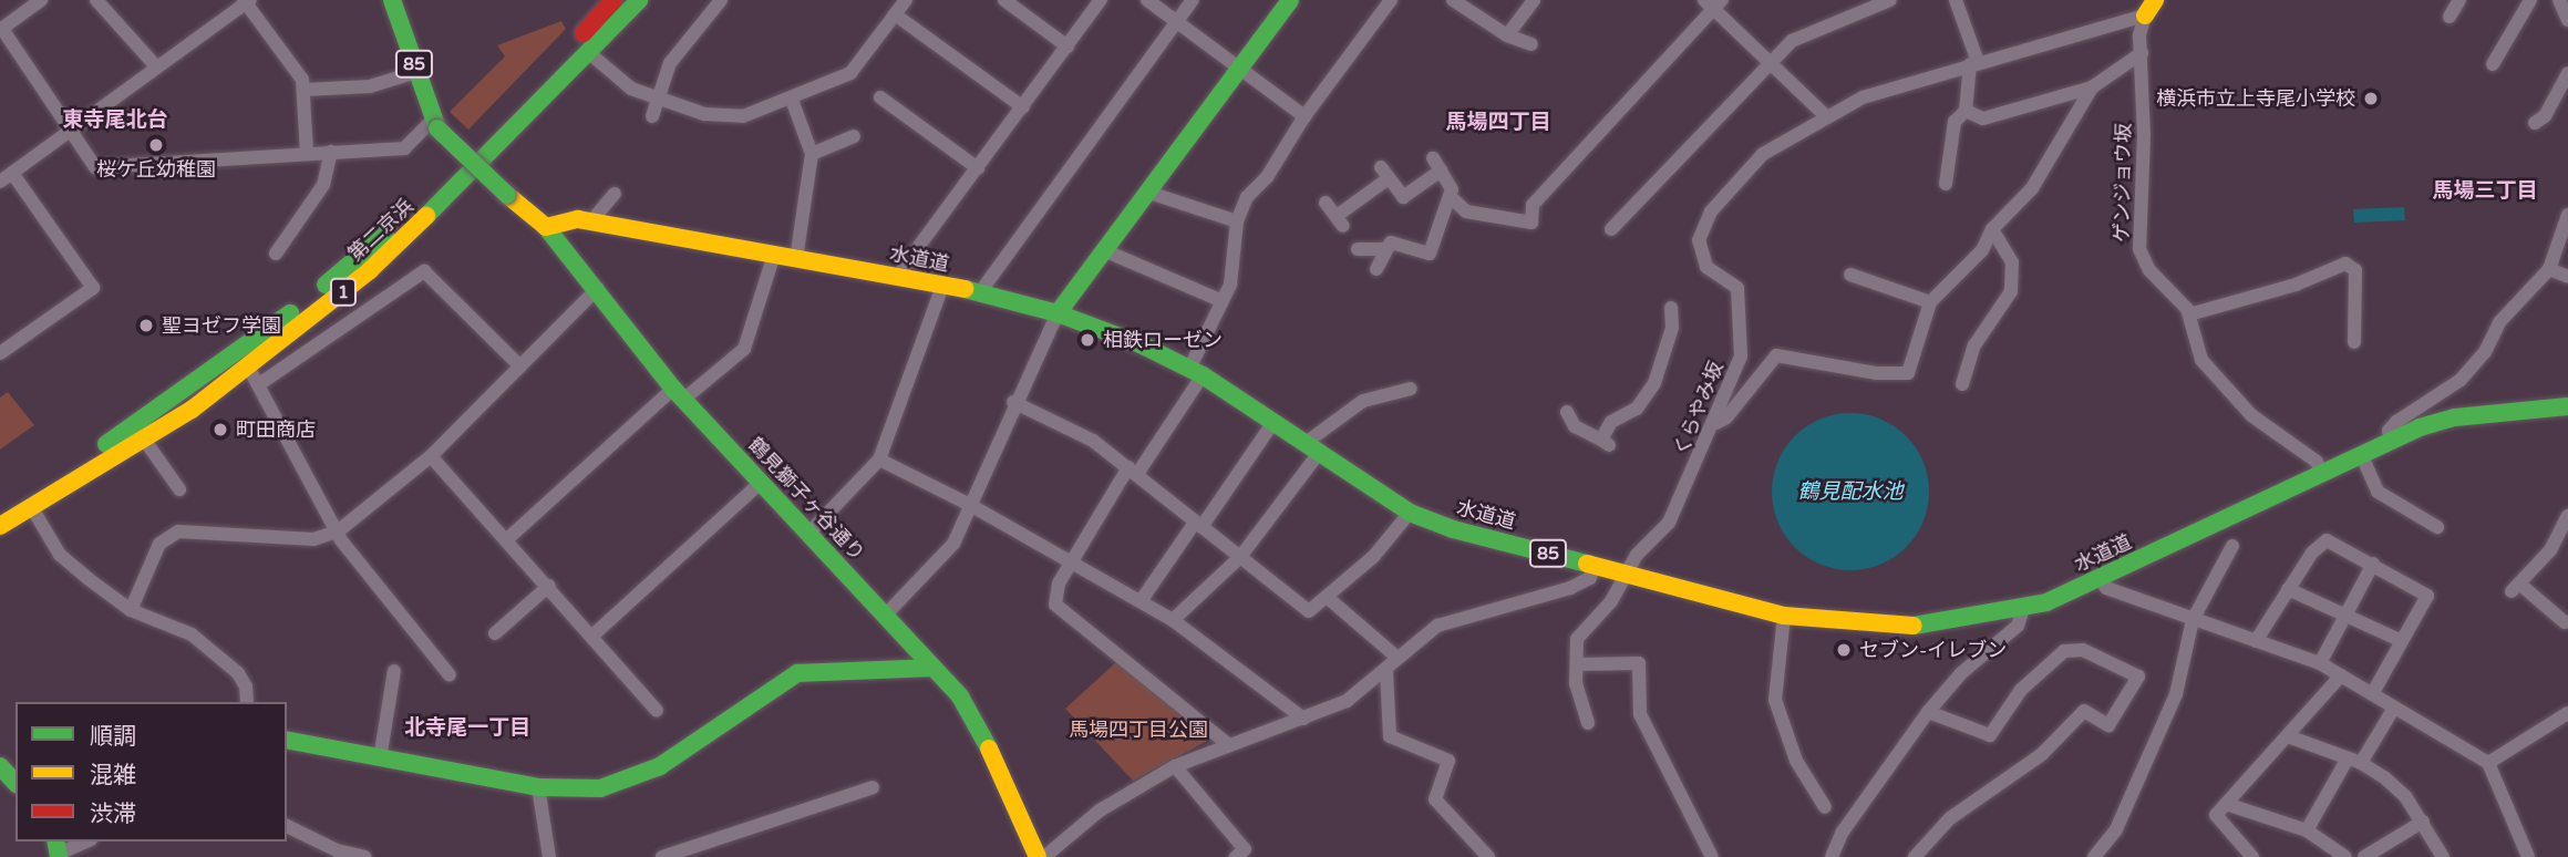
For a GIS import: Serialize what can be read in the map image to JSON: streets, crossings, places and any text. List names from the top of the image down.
{
  "streets": {
    "main road": [
      "85",
      "第二京浜",
      "水道道",
      "1",
      "鶴見獅子ヶ谷通り"
    ],
    "street": ["ゲンジョウ坂", "くらやみ坂"]
  },
  "crossings": [
    ["85", "鶴見獅子ヶ谷通り"],
    ["ゲンジョウ坂", "水道道"],
    ["水道道", "くらやみ坂"],
    ["水道道", "鶴見獅子ヶ谷通り"]
  ],
  "districts": [
    "東寺尾北台",
    "馬場四丁目",
    "馬場三丁目",
    "北寺尾一丁目"
  ],
  "water": ["鶴見配水池"],
  "parks": ["馬場四丁目公園"],
  "places": [
    "横浜市立上寺尾小学校",
    "桜ケ丘幼稚園",
    "聖ヨゼフ学園",
    "相鉄ローゼン",
    "町田商店",
    "セブン-イレブン"
  ],
  "legend": ["順調", "混雑", "渋滞"]
}
